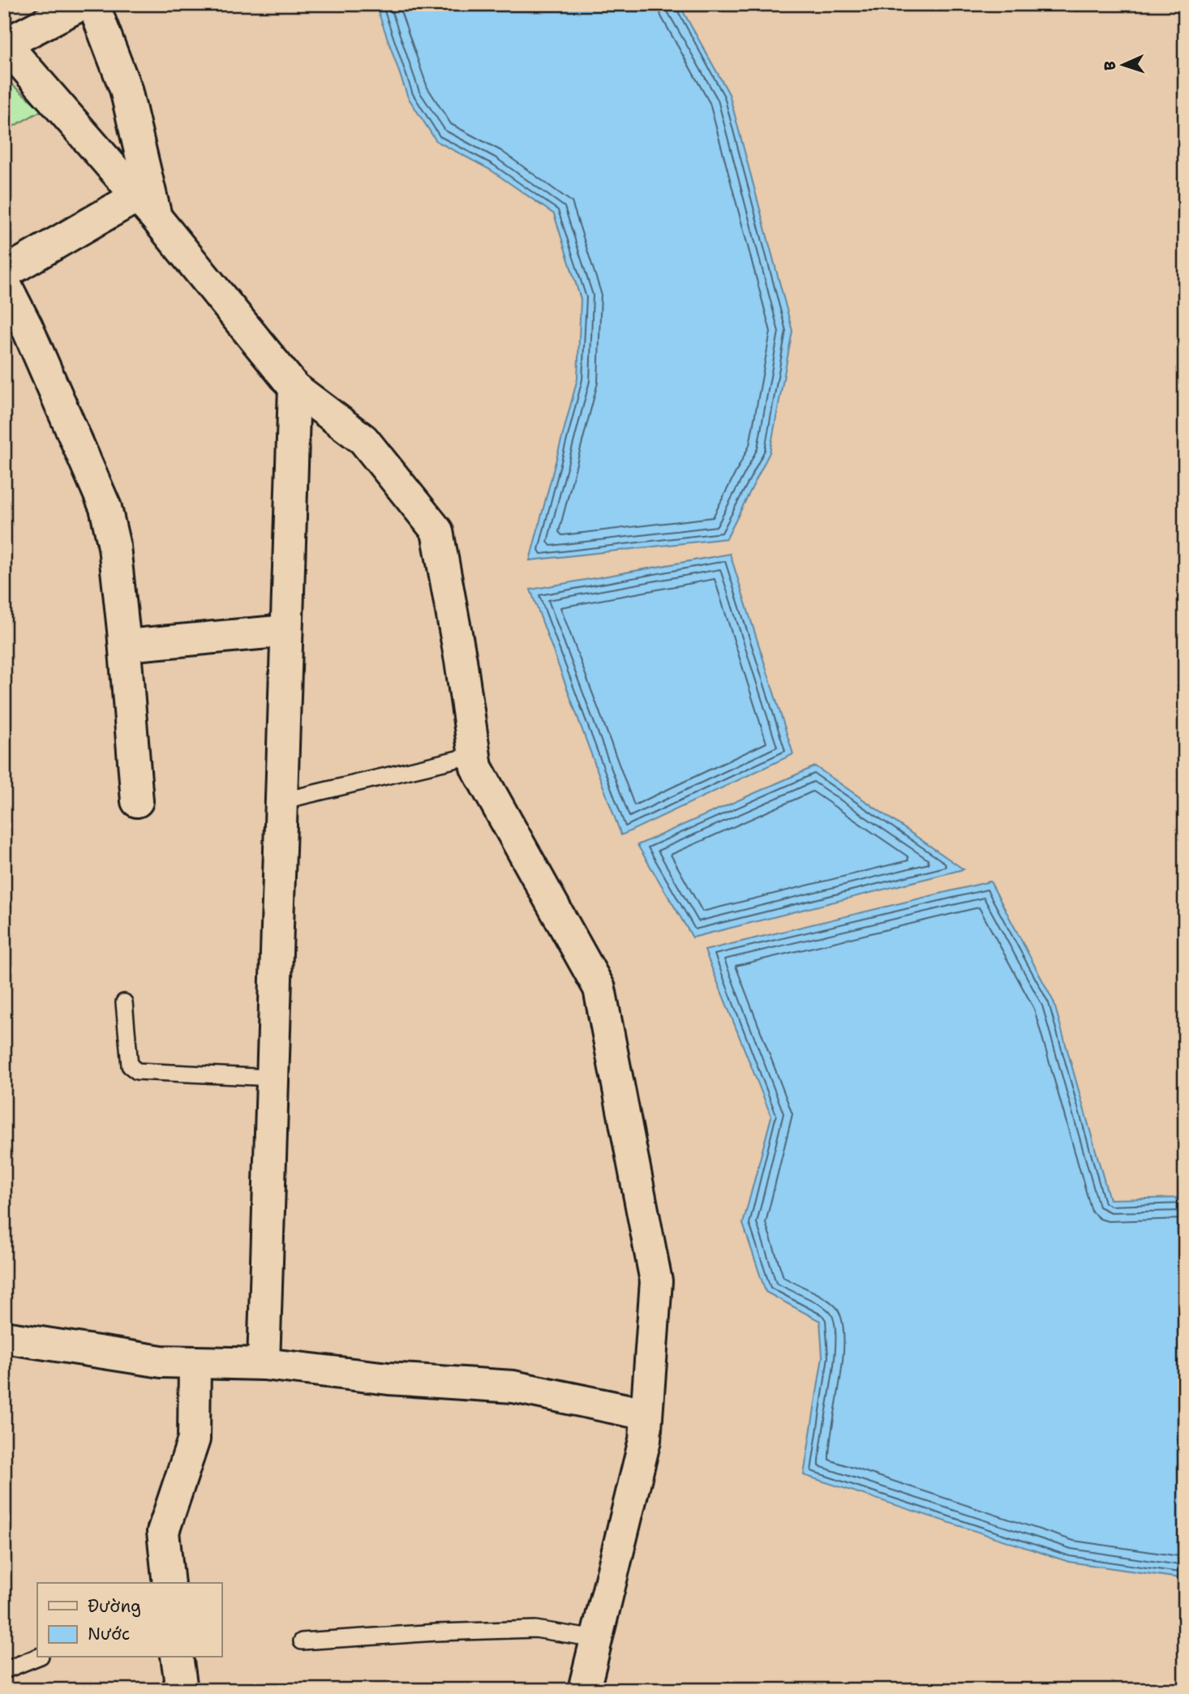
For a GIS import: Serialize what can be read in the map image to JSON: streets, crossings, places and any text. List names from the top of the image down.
{
  "legend": ["Đường", "Nước"],
  "north": "left"
}
